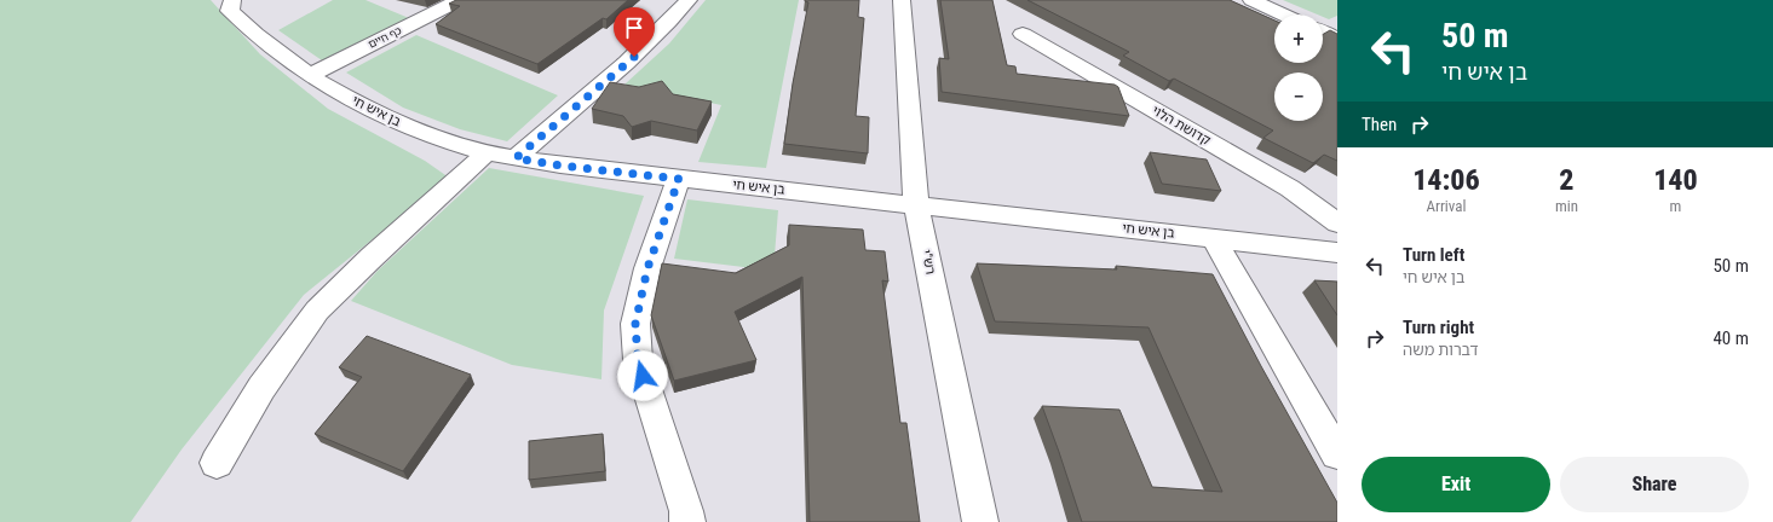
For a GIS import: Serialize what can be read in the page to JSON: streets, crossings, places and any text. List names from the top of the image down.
{
  "streets": {
    "street": [
      "כף חיים",
      "בן איש חי",
      "קדושת הלוי",
      "רש\"י"
    ]
  },
  "crossings": [
    ["כף חיים", "בן איש חי"],
    ["בן איש חי", "רש\"י"]
  ],
  "page": {
    "turn": ["50 m", "בן איש חי"],
    "map_buttons": ["+", "−"],
    "then": "Then",
    "eta": [
      "14:06",
      "Arrival",
      "2",
      "min",
      "140",
      "m"
    ],
    "list": [
      {
        "name": "Turn left",
        "note": "בן איש חי",
        "value": "50 m"
      },
      {
        "name": "Turn right",
        "note": "דברות משה",
        "value": "40 m"
      }
    ],
    "buttons": ["Exit", "Share"]
  }
}
